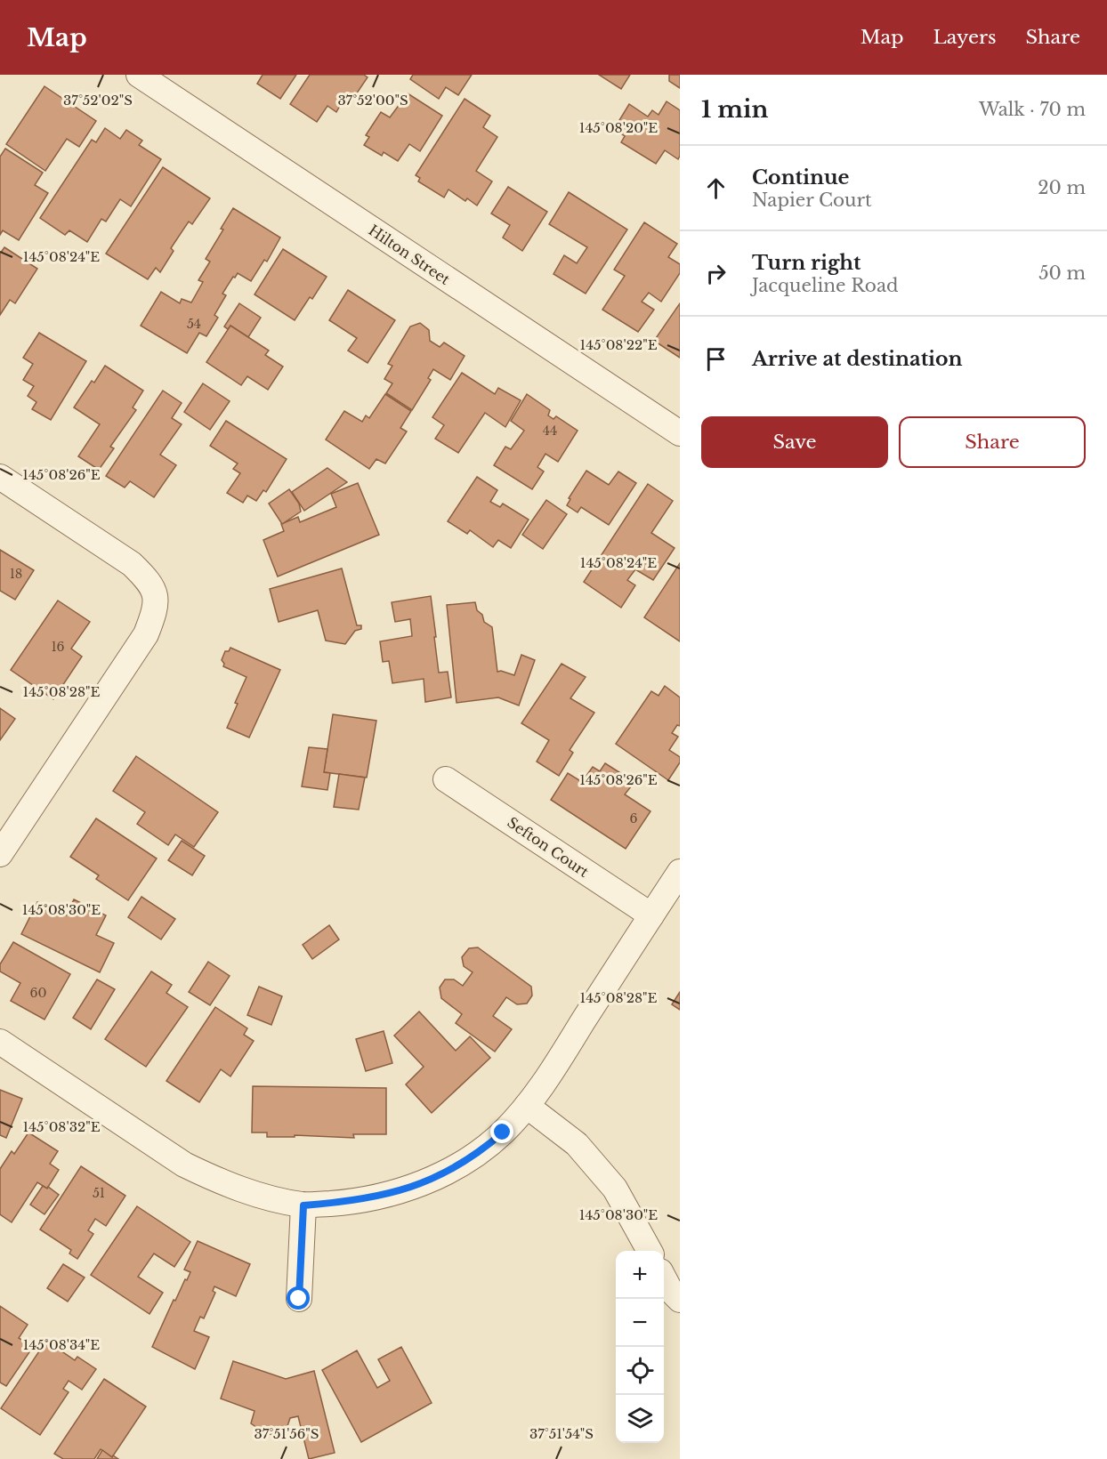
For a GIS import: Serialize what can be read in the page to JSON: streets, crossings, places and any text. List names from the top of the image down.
{
  "streets": {
    "street": ["Hilton Street", "Sefton Court"]
  },
  "house_numbers": [
    "54",
    "44",
    "18",
    "16",
    "6",
    "60",
    "51"
  ],
  "page": {
    "header": "Map",
    "nav": ["Map", "Layers", "Share"],
    "heading": ["1 min", "Walk · 70 m"],
    "list": [
      ["Continue", "Napier Court", "20 m"],
      ["Turn right", "Jacqueline Road", "50 m"],
      "Arrive at destination"
    ],
    "buttons": ["Save", "Share"],
    "map_buttons": ["+", "−"]
  },
  "coordinates": [
    "37°52'02\"S",
    "37°52'00\"S",
    "145°08'20\"E",
    "145°08'24\"E",
    "145°08'22\"E",
    "145°08'26\"E",
    "145°08'28\"E",
    "145°08'30\"E",
    "145°08'32\"E",
    "145°08'34\"E",
    "37°51'56\"S",
    "37°51'54\"S"
  ]
}
